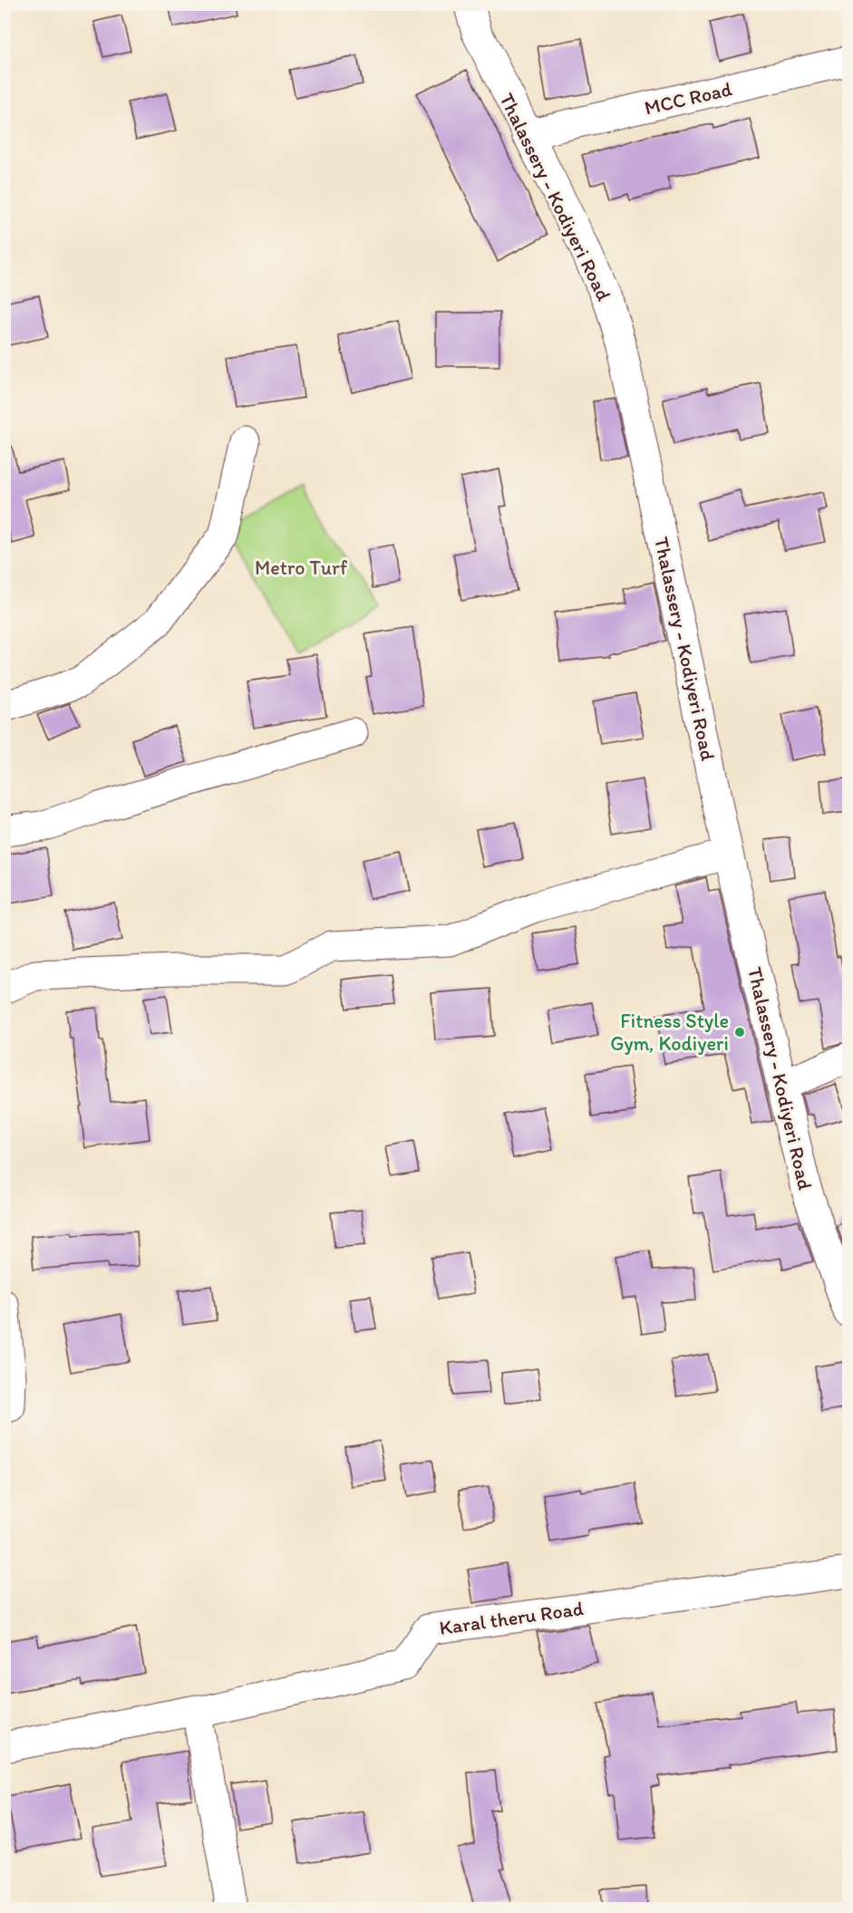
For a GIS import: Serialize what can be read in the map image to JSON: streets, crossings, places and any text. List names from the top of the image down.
{
  "streets": {
    "street": ["MCC Road", "Thalassery - Kodiyeri Road", "Karal theru Road"]
  },
  "crossings": [
    ["MCC Road", "Thalassery - Kodiyeri Road"]
  ],
  "parks": ["Metro Turf"],
  "places": ["Fitness Style Gym, Kodiyeri"]
}
